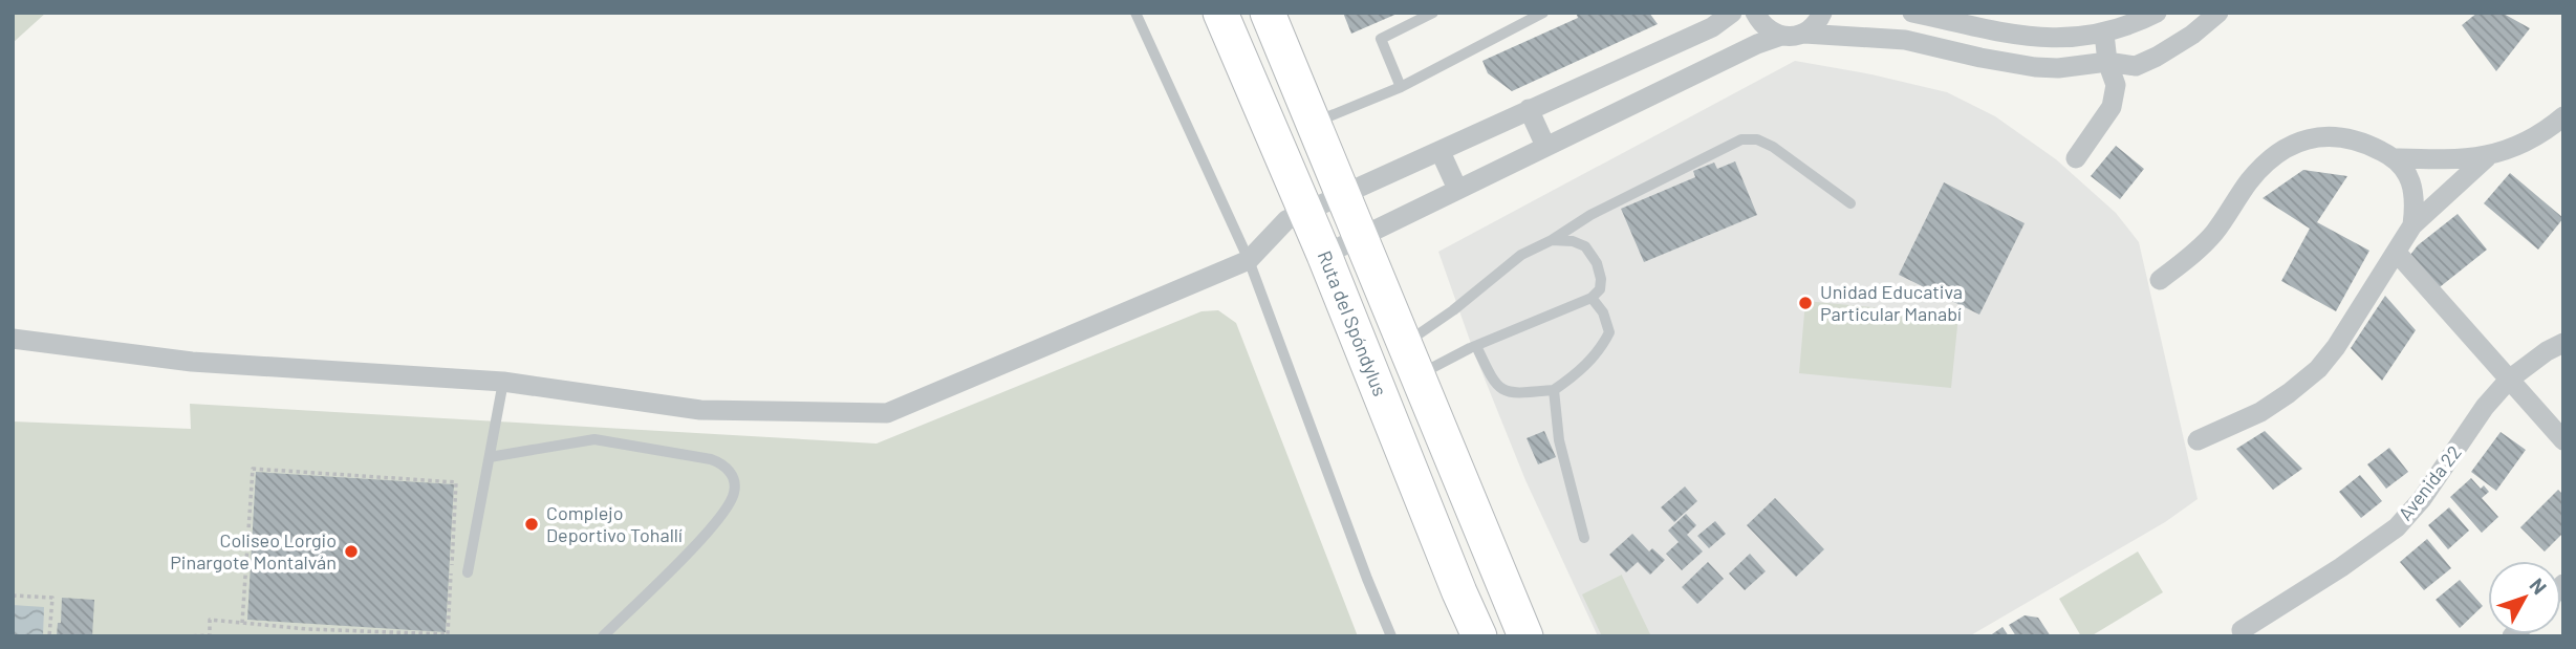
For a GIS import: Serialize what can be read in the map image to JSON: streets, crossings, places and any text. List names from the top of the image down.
{
  "streets": {
    "highway": ["Ruta del Spóndylus"],
    "street": ["Avenida 22"]
  },
  "places": ["Unidad Educativa Particular Manabí", "Complejo Deportivo Tohallí", "Coliseo Lorgio Pinargote Montalván"],
  "north": "top right"
}
